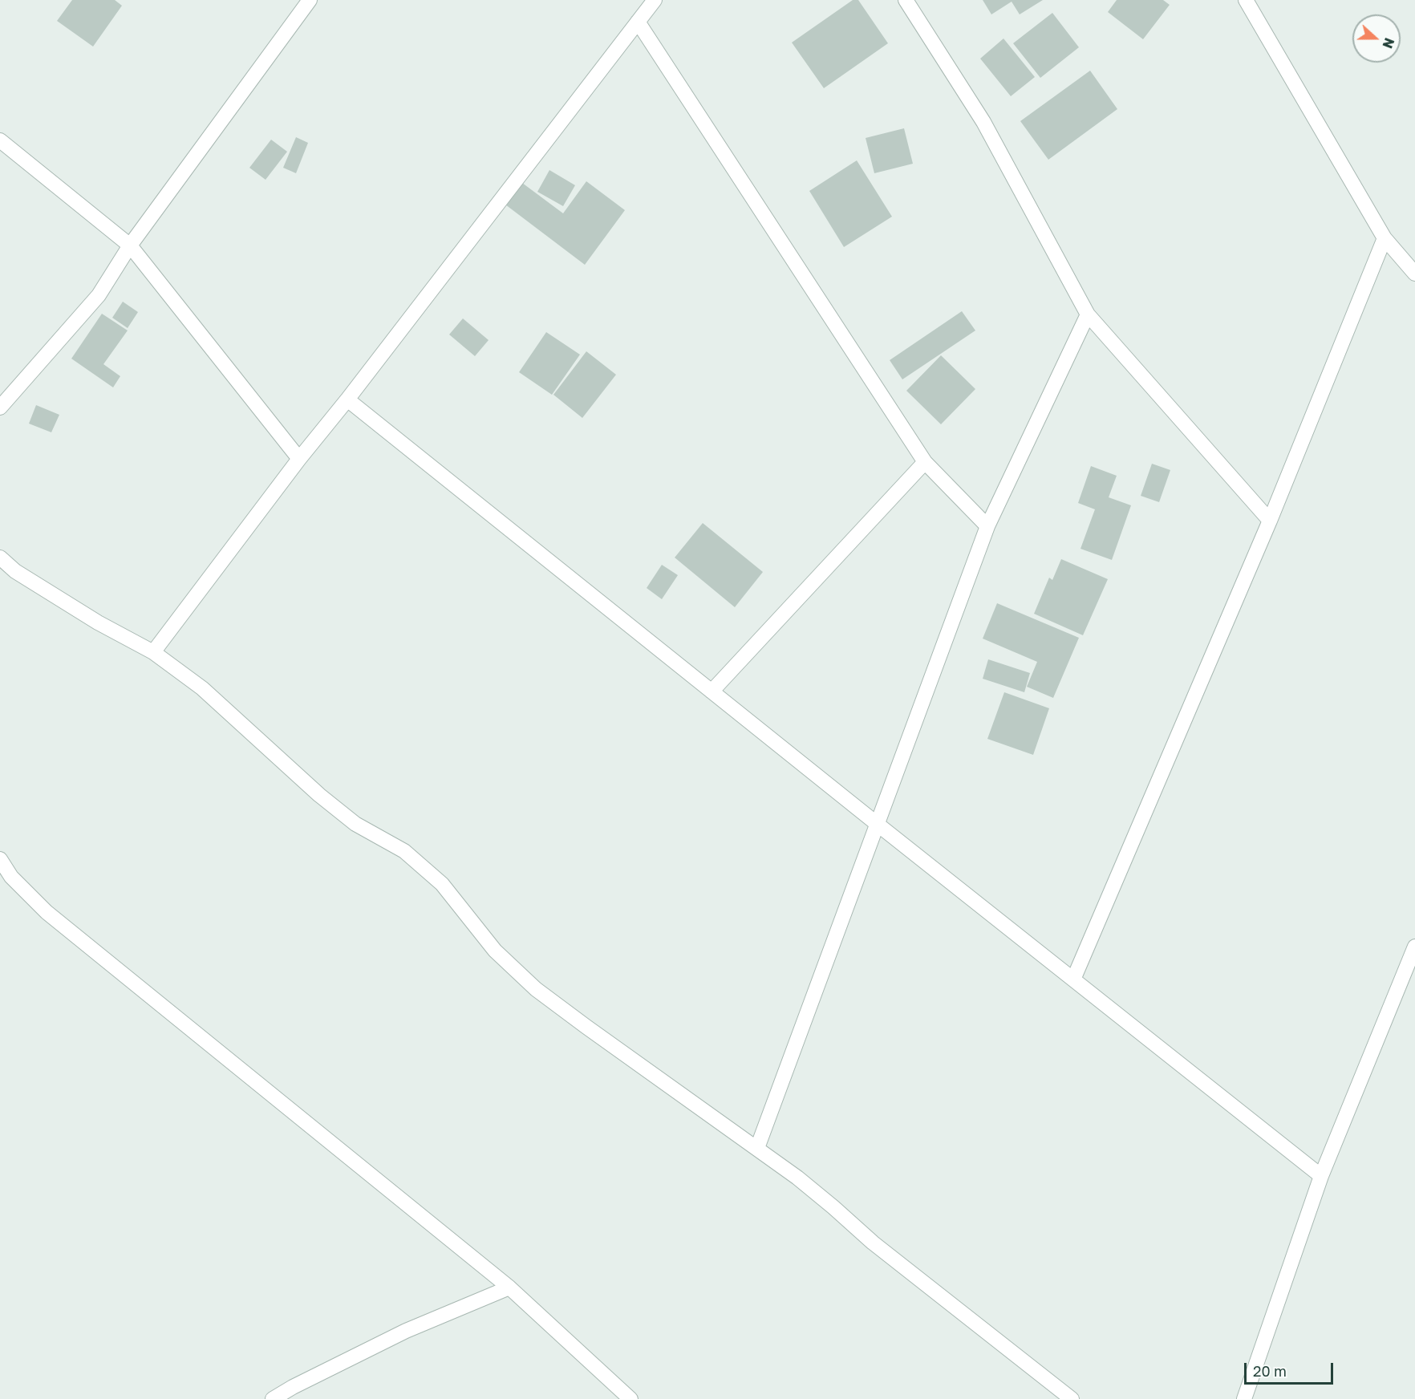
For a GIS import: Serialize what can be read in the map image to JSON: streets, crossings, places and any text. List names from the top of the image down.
{
  "scale_bar": "20 m",
  "north": "right"
}
